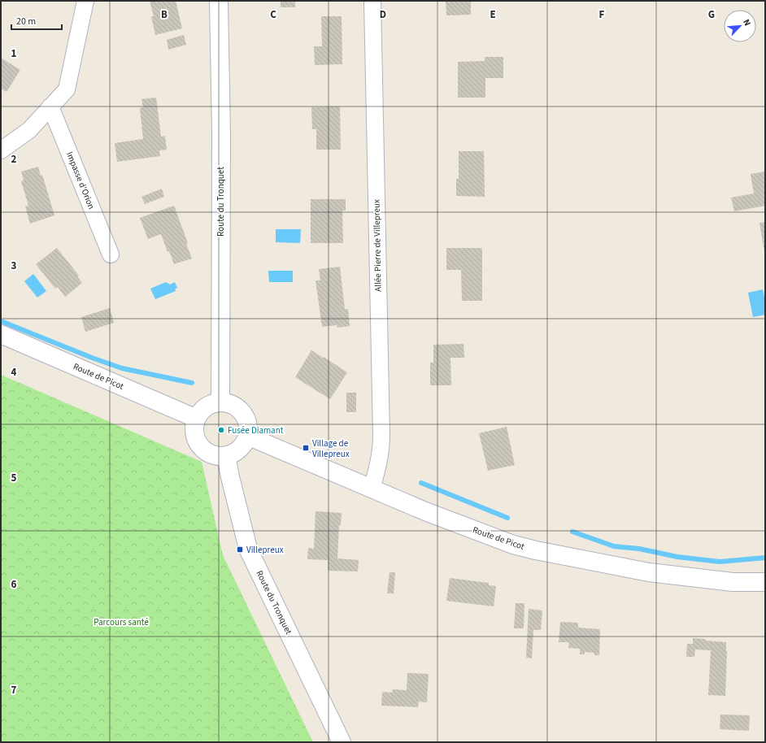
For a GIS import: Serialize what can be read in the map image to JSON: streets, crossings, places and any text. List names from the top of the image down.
{
  "streets": {
    "main road": ["Route du Tronquet", "Route de Picot"],
    "street": ["Impasse d'Orion", "Allée Pierre de Villepreux"]
  },
  "crossings": [
    ["Route du Tronquet", "Route de Picot"],
    ["Allée Pierre de Villepreux", "Route de Picot"]
  ],
  "parks": ["Parcours santé"],
  "places": {
    "other": ["Fusée Diamant"],
    "transit": ["Village de Villepreux", "Villepreux"]
  },
  "scale_bar": "20 m",
  "north": "top right",
  "grid": {
    "columns": [
      "B",
      "C",
      "D",
      "E",
      "F",
      "G"
    ],
    "rows": [
      "1",
      "2",
      "3",
      "4",
      "5",
      "6",
      "7"
    ]
  }
}
